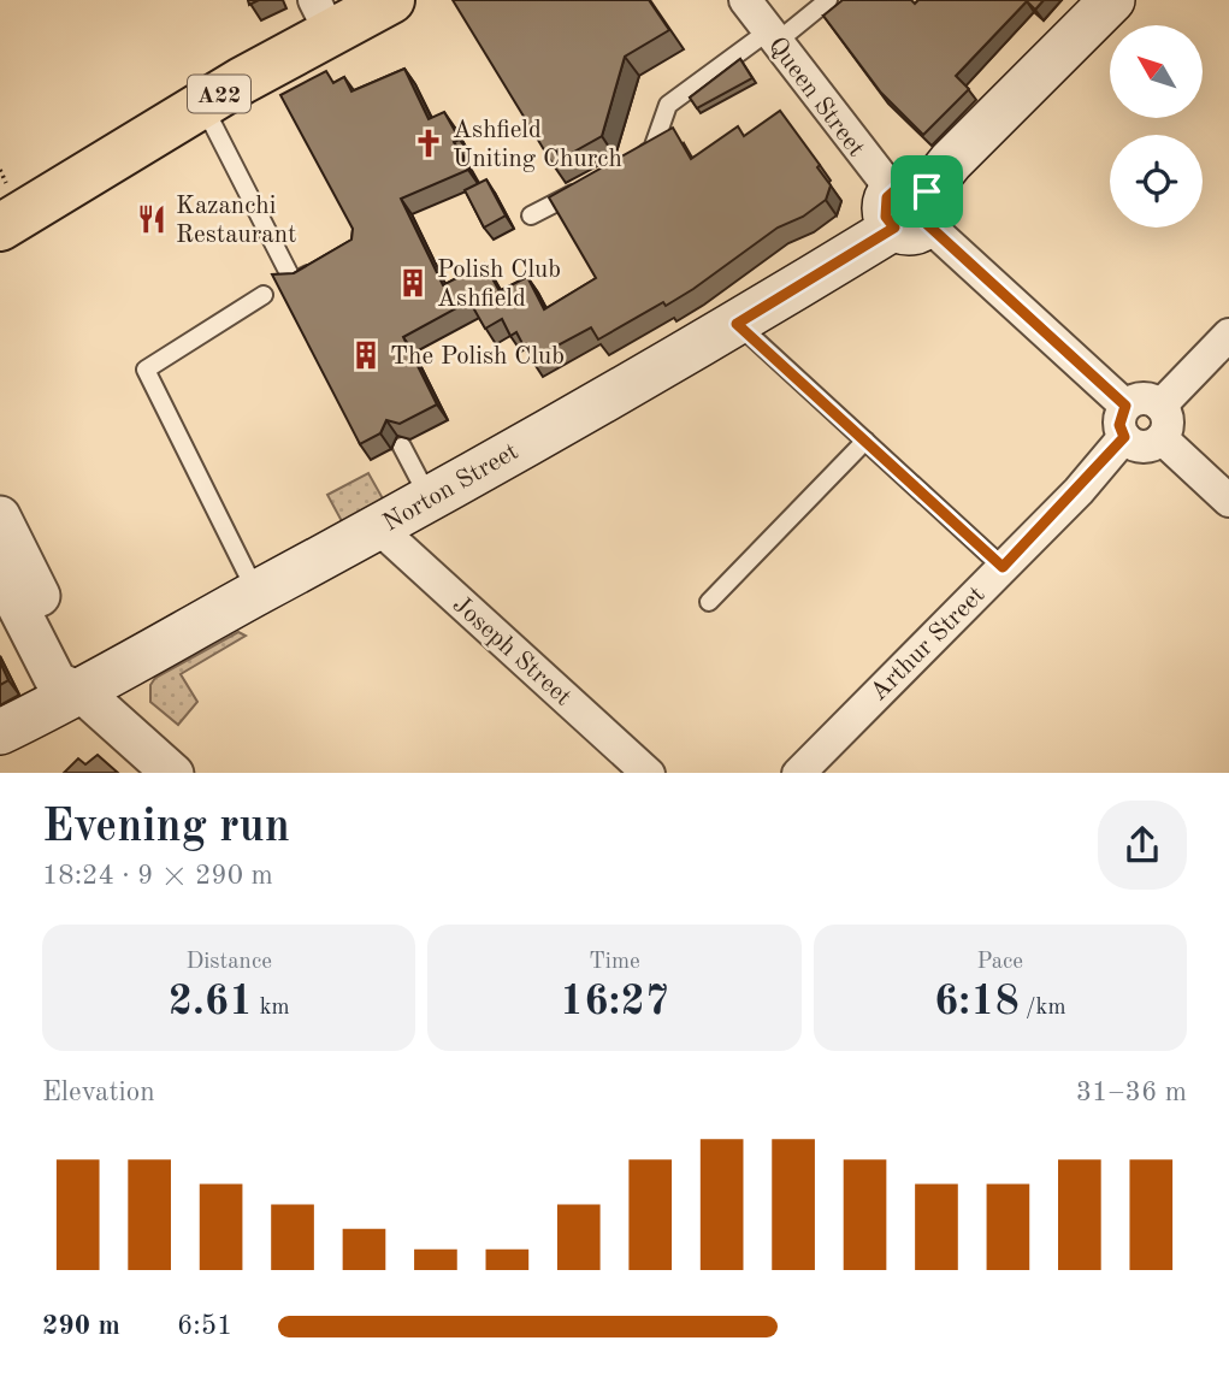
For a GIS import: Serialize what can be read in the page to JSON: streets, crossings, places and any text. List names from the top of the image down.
{
  "streets": {
    "highway": ["A22"],
    "main road": ["Norton Street"],
    "street": ["Queen Street", "Arthur Street", "Joseph Street"]
  },
  "crossings": [
    ["Queen Street", "Norton Street"],
    ["Queen Street", "Arthur Street"],
    ["Norton Street", "Joseph Street"]
  ],
  "places": {
    "church": ["Ashfield Uniting Church"],
    "restaurant": ["Kazanchi Restaurant"],
    "building": ["Polish Club Ashfield", "The Polish Club"]
  },
  "north": "top left",
  "page": {
    "heading": ["Evening run", "18:24 · 9 × 290 m"],
    "stats": [
      ["Distance", "2.61 km"],
      ["Time", "16:27"],
      ["Pace", "6:18 /km"]
    ],
    "chart": ["Elevation", "31–36 m"],
    "list": [
      {
        "name": "290 m",
        "note": "6:51"
      }
    ]
  }
}
